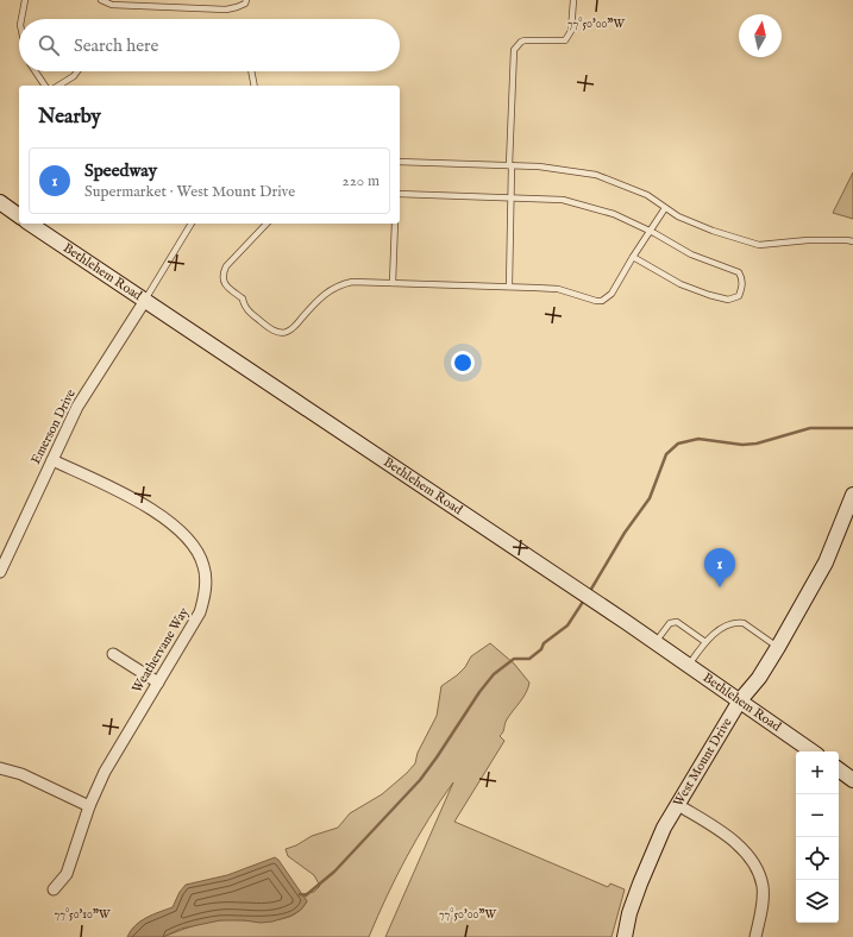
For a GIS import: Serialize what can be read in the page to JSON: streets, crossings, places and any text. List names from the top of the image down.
{
  "streets": {
    "main road": ["Bethlehem Road", "West Mount Drive"],
    "street": ["Emerson Drive", "Weathervane Way"]
  },
  "crossings": [
    ["Bethlehem Road", "Emerson Drive"],
    ["Bethlehem Road", "West Mount Drive"],
    ["Emerson Drive", "Weathervane Way"]
  ],
  "north": "top",
  "page": {
    "search": "Search here",
    "heading": "Nearby",
    "list": [
      {
        "mark": "1",
        "name": "Speedway",
        "note": "Supermarket · West Mount Drive",
        "value": "220 m"
      }
    ],
    "pins": "1",
    "map_buttons": ["+", "−"]
  },
  "coordinates": ["77°50'00\"W", "77°50'10\"W"]
}
